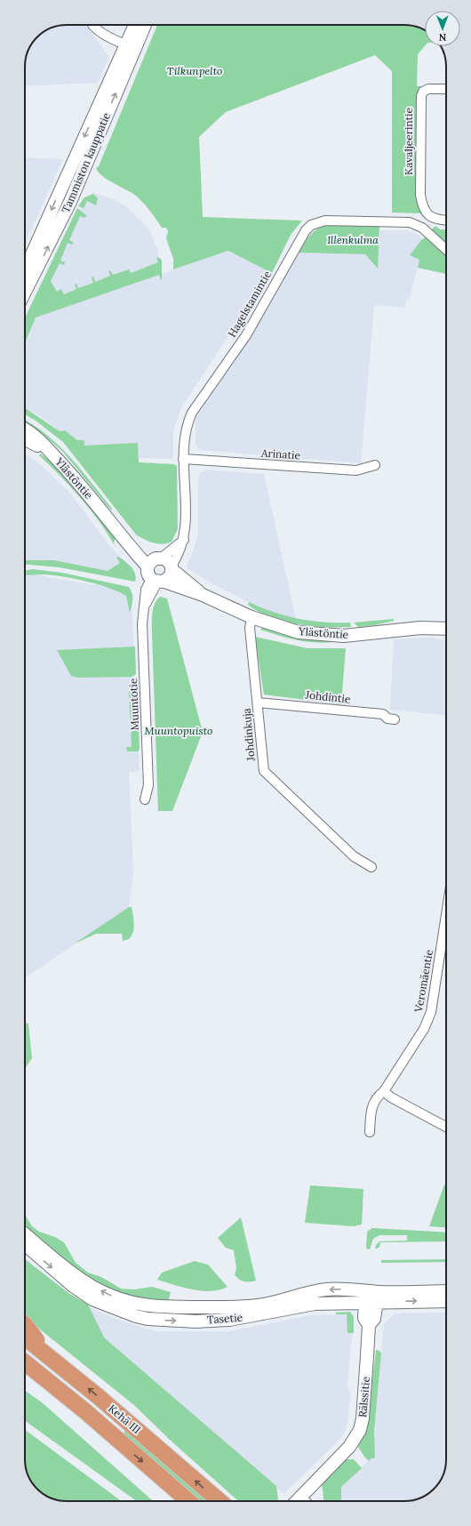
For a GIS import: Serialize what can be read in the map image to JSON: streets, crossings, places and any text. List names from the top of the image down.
{
  "streets": {
    "highway": ["Kehä III"],
    "main road": [
      "Tammiston kauppatie",
      "Ylästöntie",
      "Tasetie",
      "Rälssitie"
    ],
    "street": [
      "Kavaljeerintie",
      "Hagelstamintie",
      "Arinatie",
      "Johdintie",
      "Muuntotie",
      "Johdinkuja",
      "Veromäentie"
    ]
  },
  "crossings": [
    ["Hagelstamintie", "Arinatie"],
    ["Hagelstamintie", "Ylästöntie"],
    ["Hagelstamintie", "Muuntotie"],
    ["Ylästöntie", "Muuntotie"],
    ["Ylästöntie", "Johdinkuja"],
    ["Johdintie", "Johdinkuja"],
    ["Tasetie", "Rälssitie"]
  ],
  "parks": ["Tilkunpelto", "Illenkulma", "Muuntopuisto"],
  "north": "bottom"
}
